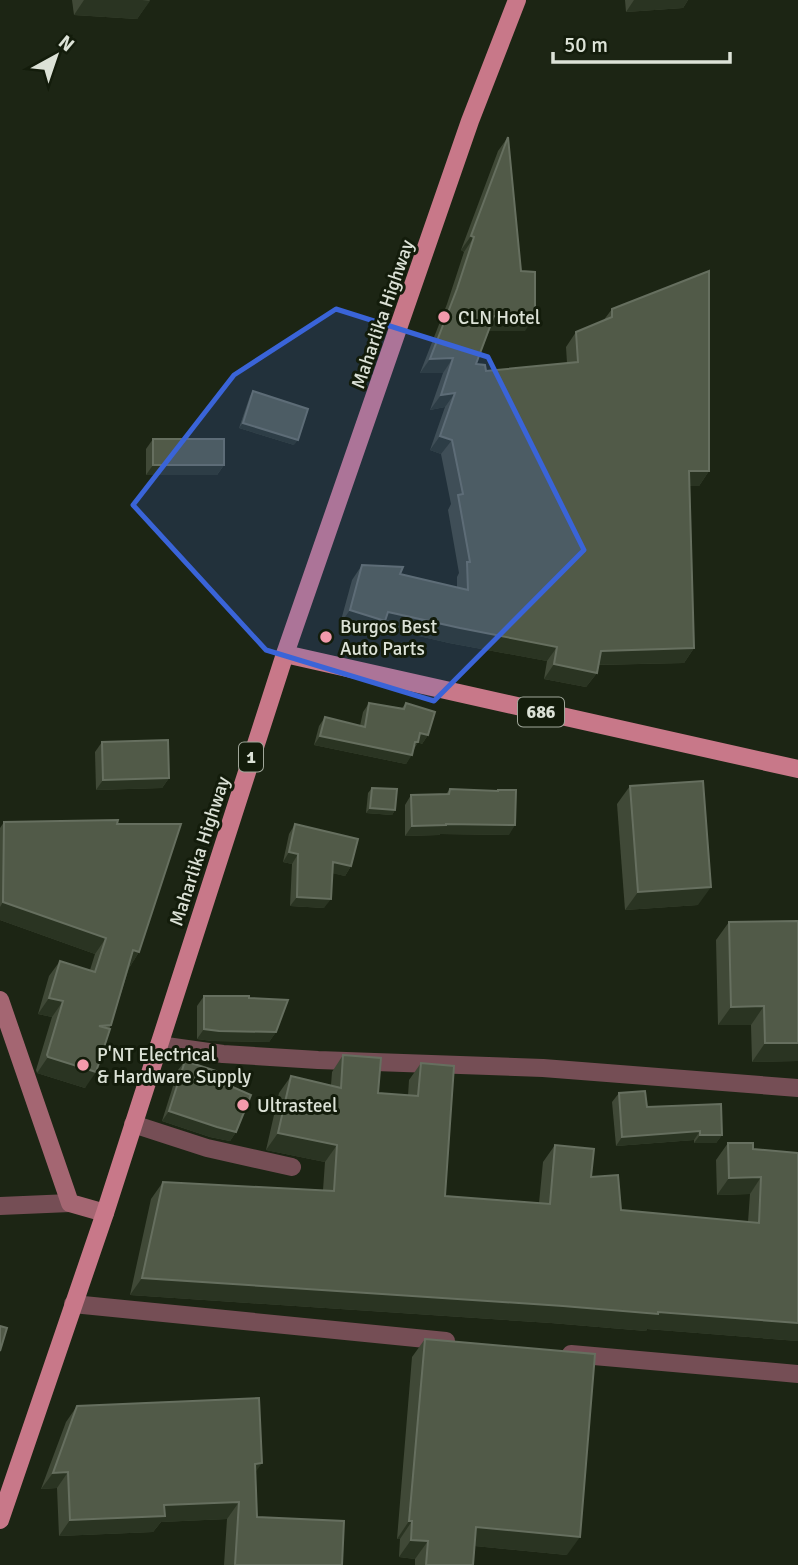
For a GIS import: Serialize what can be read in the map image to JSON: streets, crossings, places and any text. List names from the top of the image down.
{
  "streets": {
    "main road": ["Maharlika Highway", "686", "1"]
  },
  "crossings": [
    ["Maharlika Highway", "686"]
  ],
  "places": [
    "CLN Hotel",
    "Burgos Best Auto Parts",
    "P'NT Electrical & Hardware Supply",
    "Ultrasteel"
  ],
  "scale_bar": "50 m",
  "north": "top right"
}
